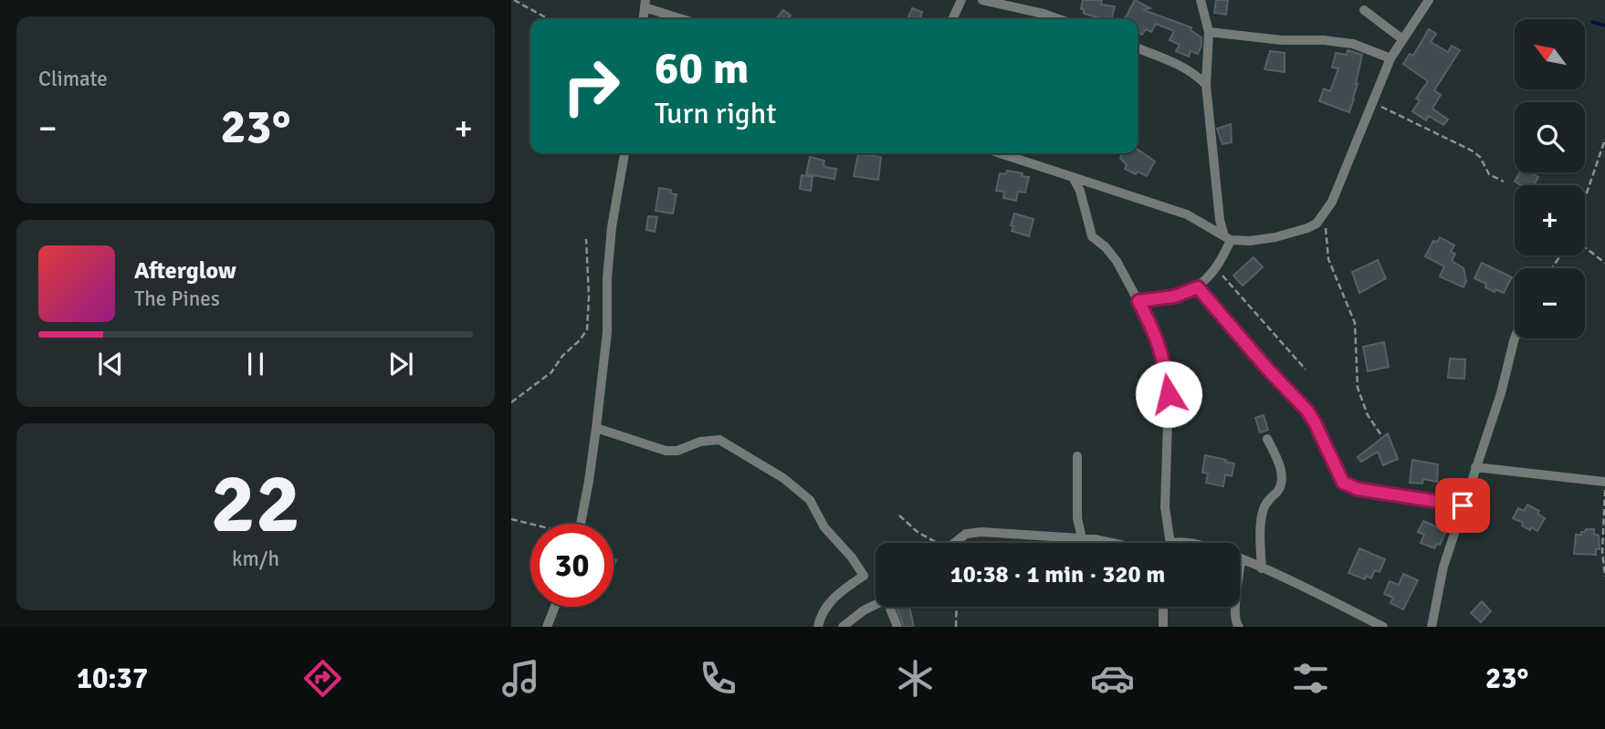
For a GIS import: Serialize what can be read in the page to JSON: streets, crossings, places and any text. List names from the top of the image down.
{
  "north": "top left",
  "page": {
    "tile": [
      "Climate",
      ["22", "km/h"]
    ],
    "map_buttons": ["+", "−"],
    "turn": ["60 m", "Turn right"],
    "heat": ["−", "23°", "+"],
    "song": ["Afterglow", "The Pines"],
    "limit": "30",
    "trip": "10:38 · 1 min · 320 m",
    "tabs": ["10:37", "23°"]
  }
}
